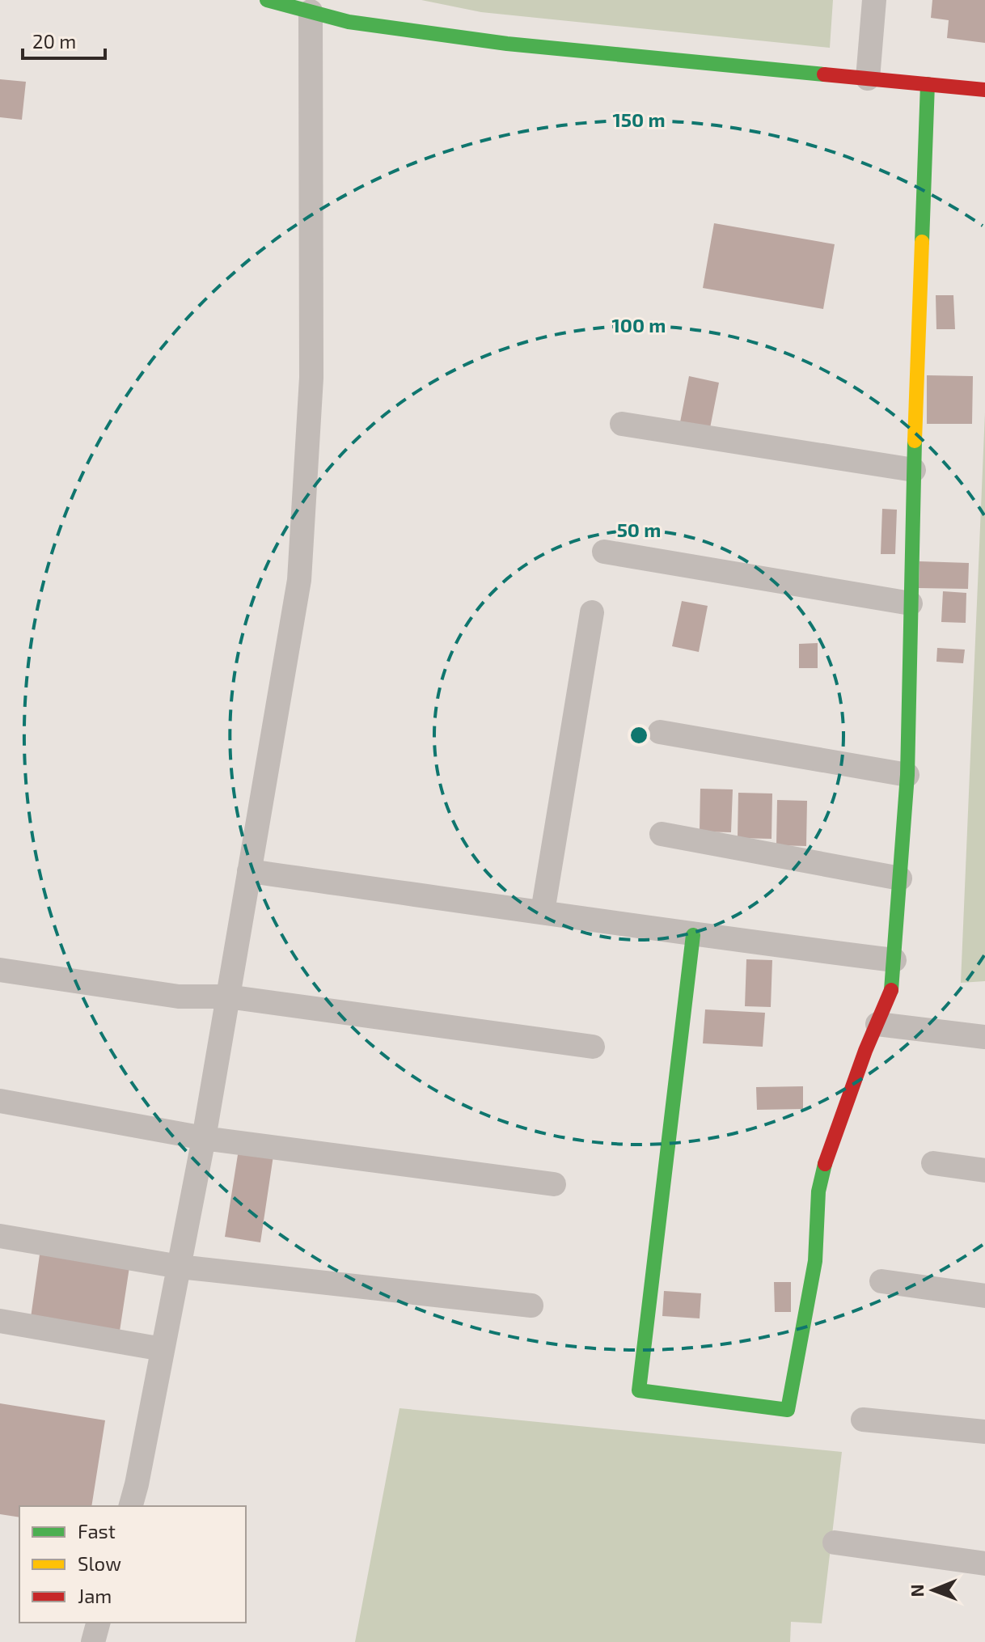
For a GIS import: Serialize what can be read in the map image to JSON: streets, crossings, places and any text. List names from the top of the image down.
{
  "legend": ["Fast", "Slow", "Jam"],
  "scale_bar": "20 m",
  "north": "left",
  "rings": ["150 m", "100 m", "50 m"]
}
